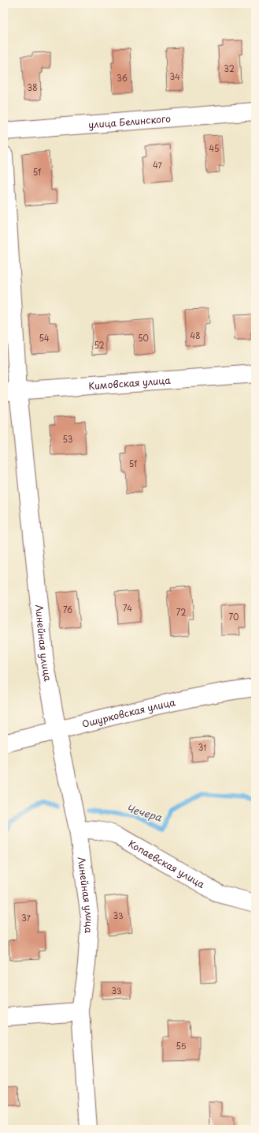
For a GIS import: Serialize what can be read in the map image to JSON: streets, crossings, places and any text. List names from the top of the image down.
{
  "streets": {
    "street": [
      "улица Белинского",
      "Кимовская улица",
      "Линейная улица",
      "Ошурковская улица",
      "Копаевская улица"
    ]
  },
  "crossings": [
    ["Кимовская улица", "Линейная улица"],
    ["Линейная улица", "Ошурковская улица"],
    ["Линейная улица", "Копаевская улица"]
  ],
  "water": ["Чечера"],
  "house_numbers": [
    "32",
    "34",
    "36",
    "38",
    "45",
    "47",
    "51",
    "48",
    "54",
    "50",
    "52",
    "53",
    "51",
    "74",
    "76",
    "72",
    "70",
    "31",
    "33",
    "37",
    "33",
    "55"
  ]
}
